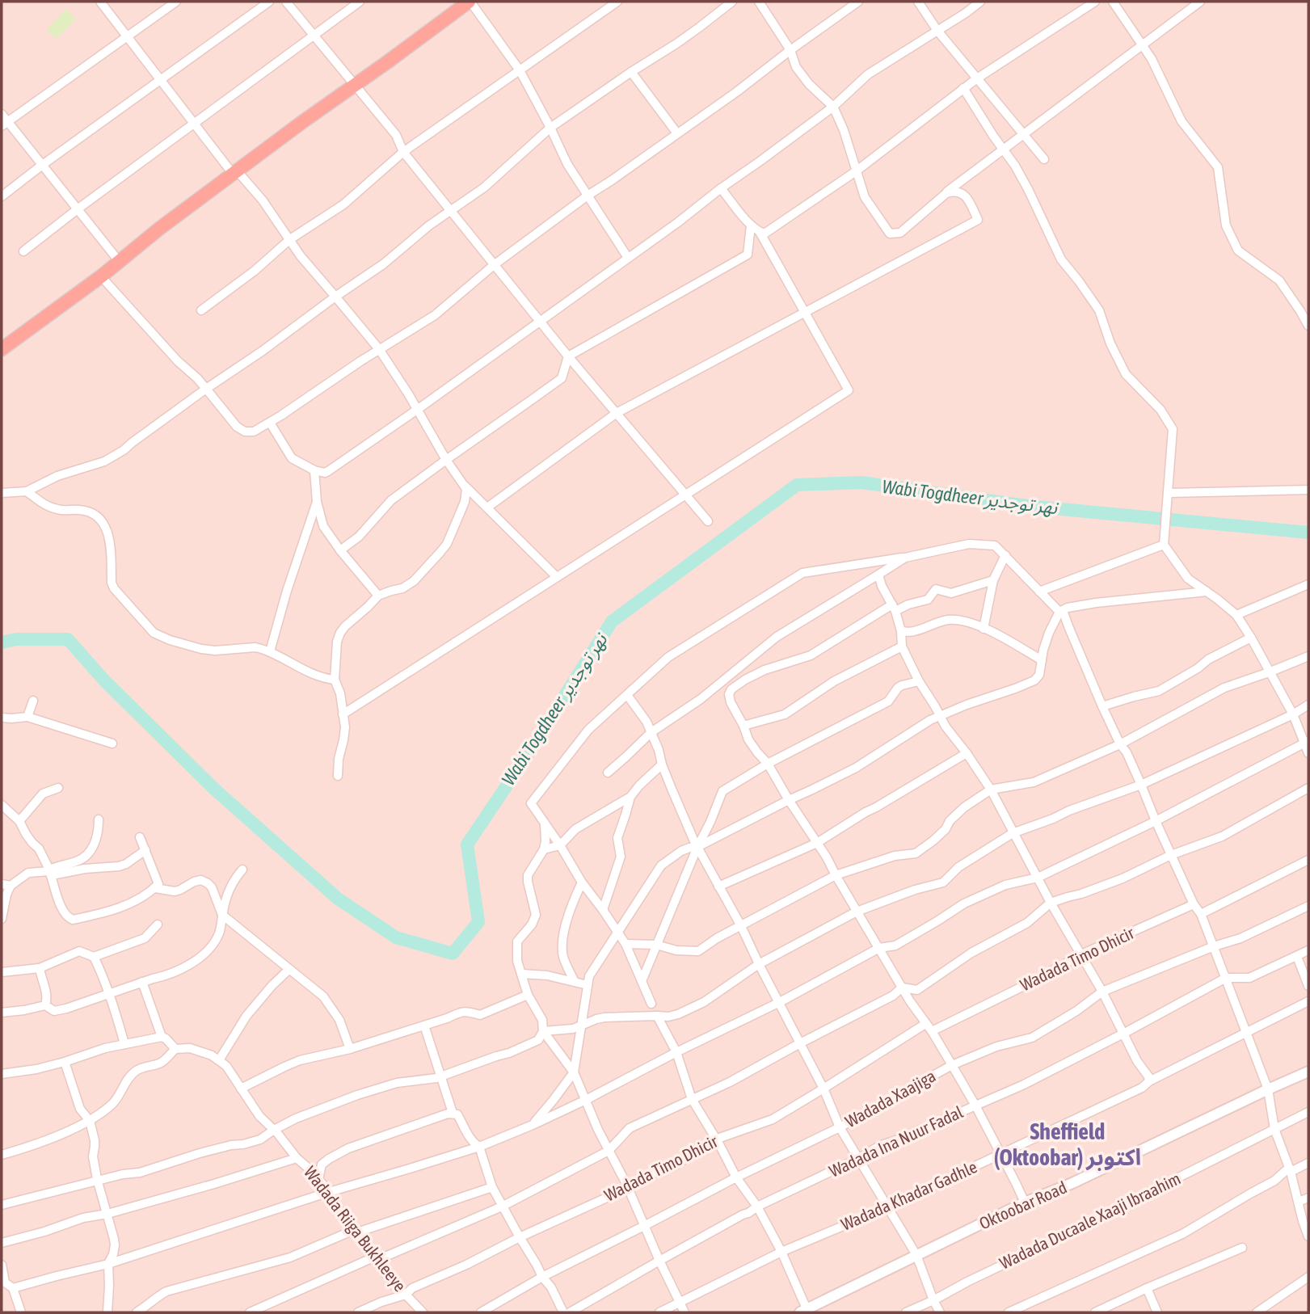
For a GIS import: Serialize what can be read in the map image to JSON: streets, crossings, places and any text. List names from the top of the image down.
{
  "streets": {
    "street": [
      "Wadada Timo Dhicir",
      "Wadada Xaajiga",
      "Wadada Ina Nuur Fadal",
      "Wadada Khadar Gadhle",
      "Oktoobar Road",
      "Wadada Ducaale Xaaji Ibraahim",
      "Wadada Riiga Bukhleeye"
    ]
  },
  "crossings": [
    ["Wadada Timo Dhicir", "Wadada Riiga Bukhleeye"]
  ],
  "districts": ["Sheffield (Oktoobar) اكتوبر"],
  "water": ["Wabi Togdheer نهر توجدير"]
}
